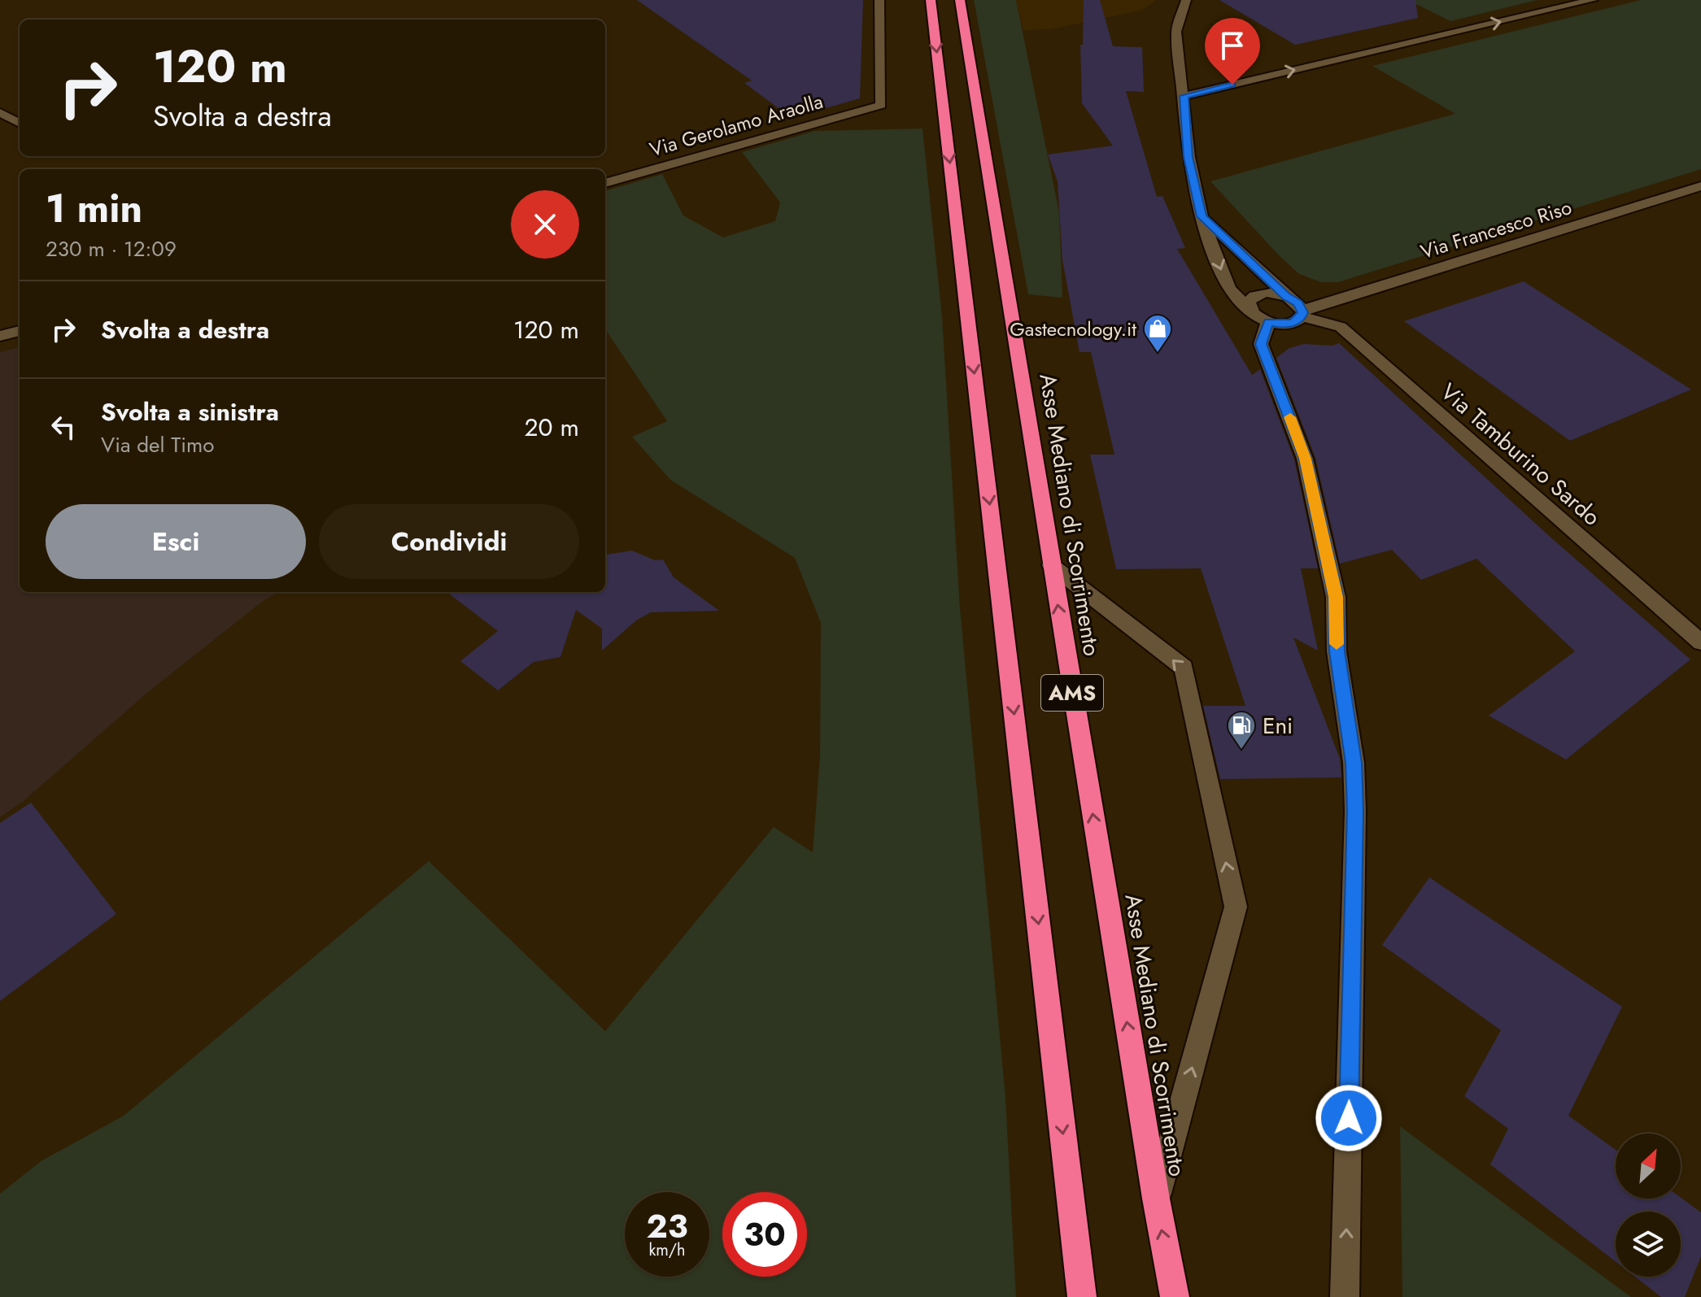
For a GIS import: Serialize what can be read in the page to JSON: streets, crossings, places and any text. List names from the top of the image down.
{
  "streets": {
    "highway": ["Asse Mediano di Scorrimento", "AMS"],
    "street": ["Via Gerolamo Araolla", "Via Francesco Riso", "Via Tamburino Sardo"]
  },
  "crossings": [
    ["Via Francesco Riso", "Via Tamburino Sardo"]
  ],
  "places": {
    "shop": ["Gastecnology.it"],
    "fuel station": ["Eni"]
  },
  "north": "top right",
  "page": {
    "turn": ["120 m", "Svolta a destra"],
    "heading": ["1 min", "230 m · 12:09"],
    "list": [
      {
        "name": "Svolta a destra",
        "value": "120 m"
      },
      {
        "name": "Svolta a sinistra",
        "note": "Via del Timo",
        "value": "20 m"
      }
    ],
    "buttons": ["Esci", "Condividi"],
    "speed": "23 km/h",
    "limit": "30"
  }
}
